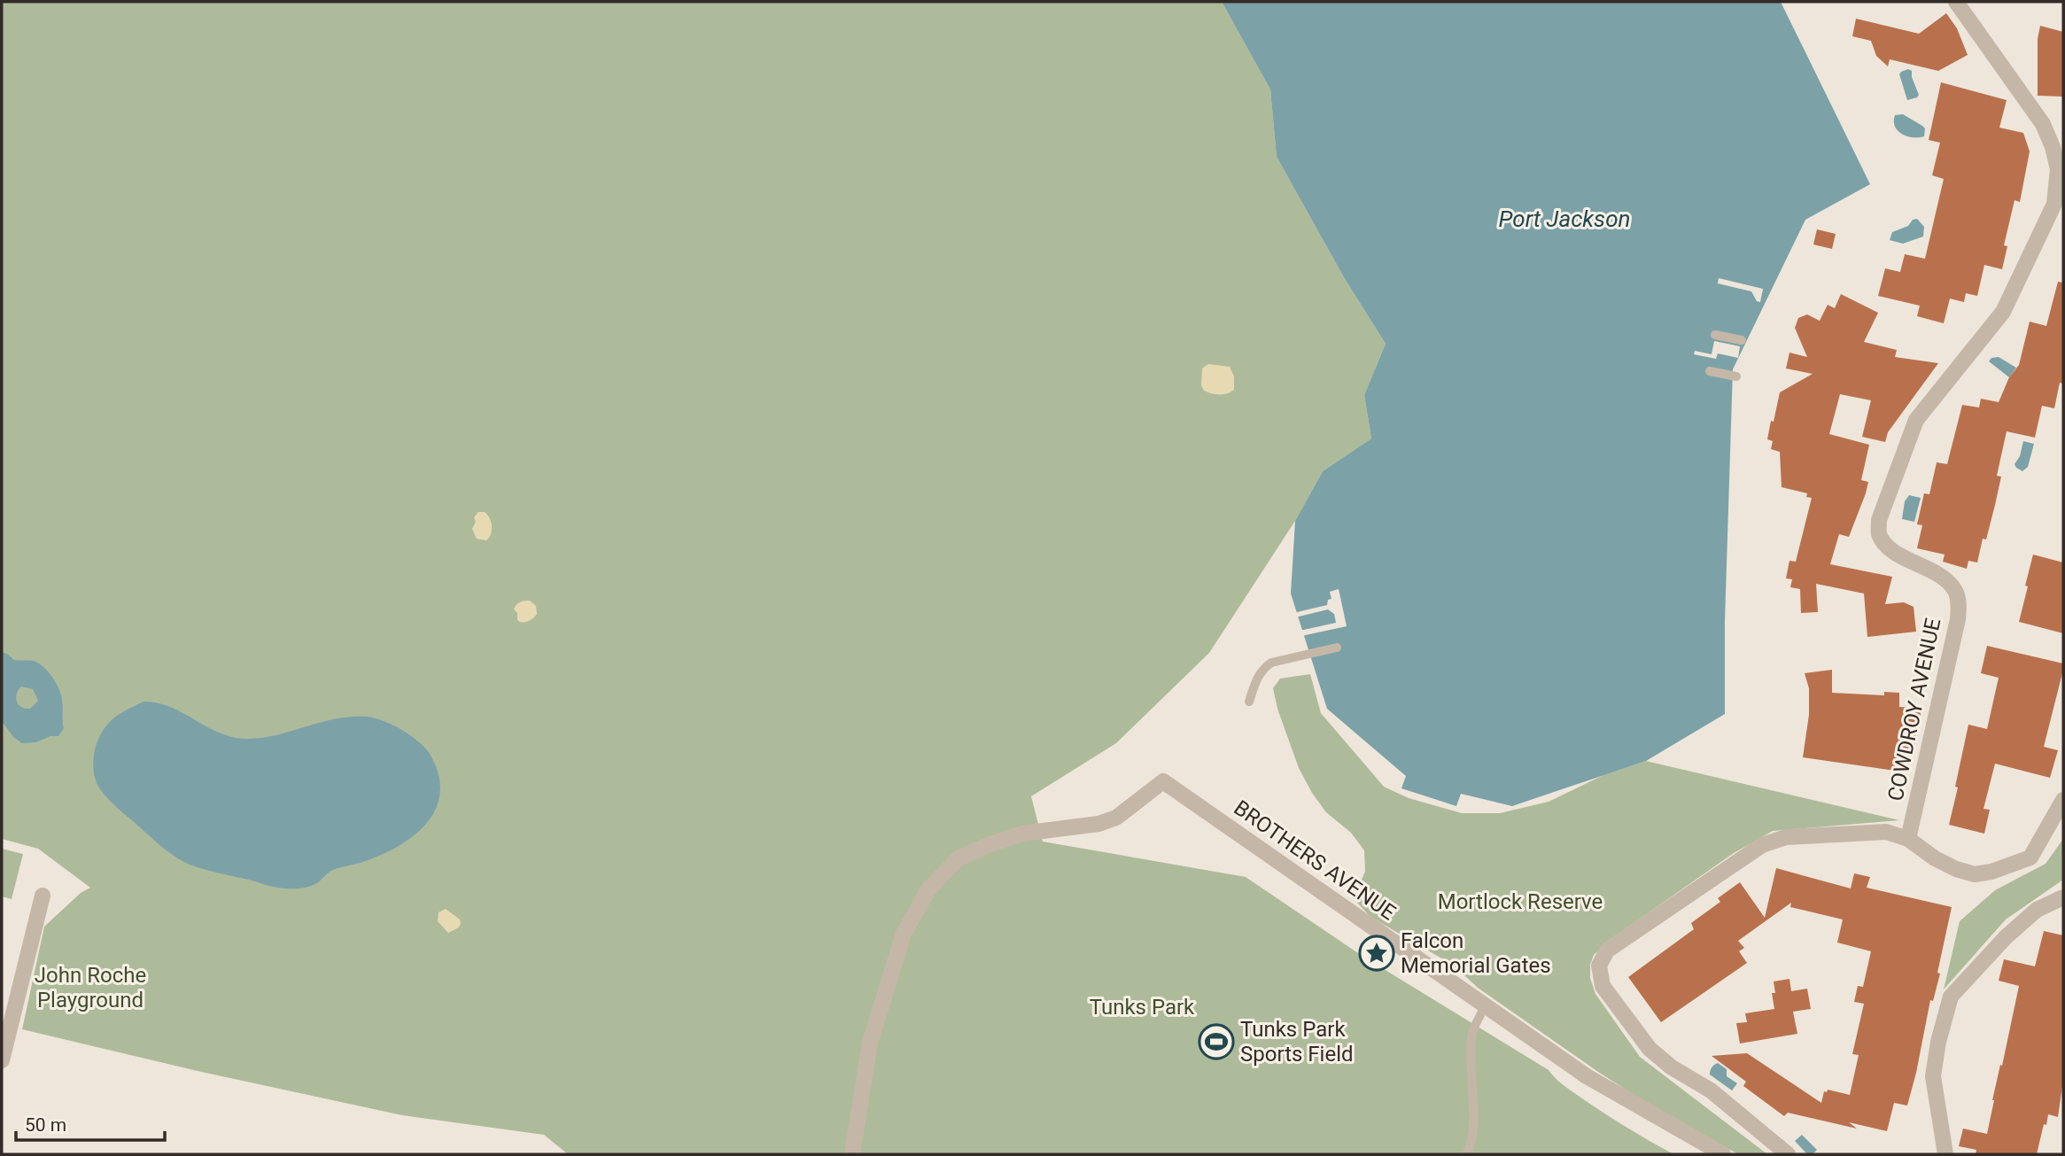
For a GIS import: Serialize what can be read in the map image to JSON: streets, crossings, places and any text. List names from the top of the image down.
{
  "streets": {
    "street": ["COWDROY AVENUE", "BROTHERS AVENUE"]
  },
  "water": ["Port Jackson"],
  "parks": ["Mortlock Reserve", "John Roche Playground", "Tunks Park"],
  "places": {
    "place": ["Falcon Memorial Gates"],
    "sports": ["Tunks Park Sports Field"]
  },
  "scale_bar": "50 m"
}
